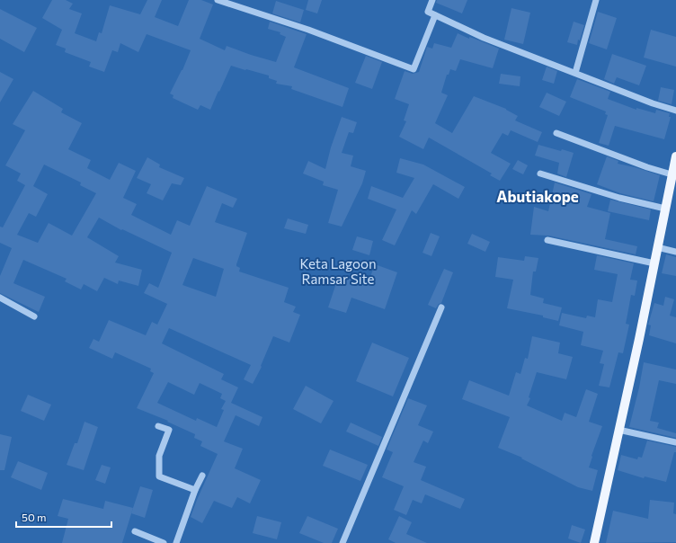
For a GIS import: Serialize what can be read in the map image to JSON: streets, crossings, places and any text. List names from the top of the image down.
{
  "districts": ["Abutiakope"],
  "parks": ["Keta Lagoon Ramsar Site"],
  "scale_bar": "50 m"
}
